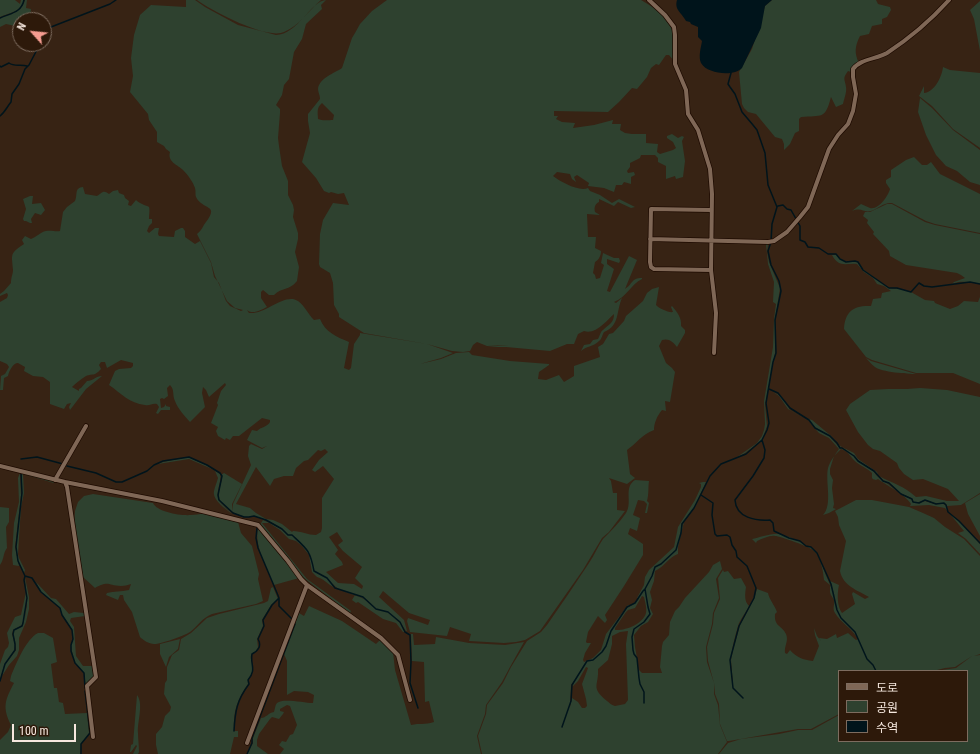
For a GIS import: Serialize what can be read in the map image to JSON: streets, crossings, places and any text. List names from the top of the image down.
{
  "legend": ["도로", "공원", "수역"],
  "scale_bar": "100 m",
  "north": "top left"
}
